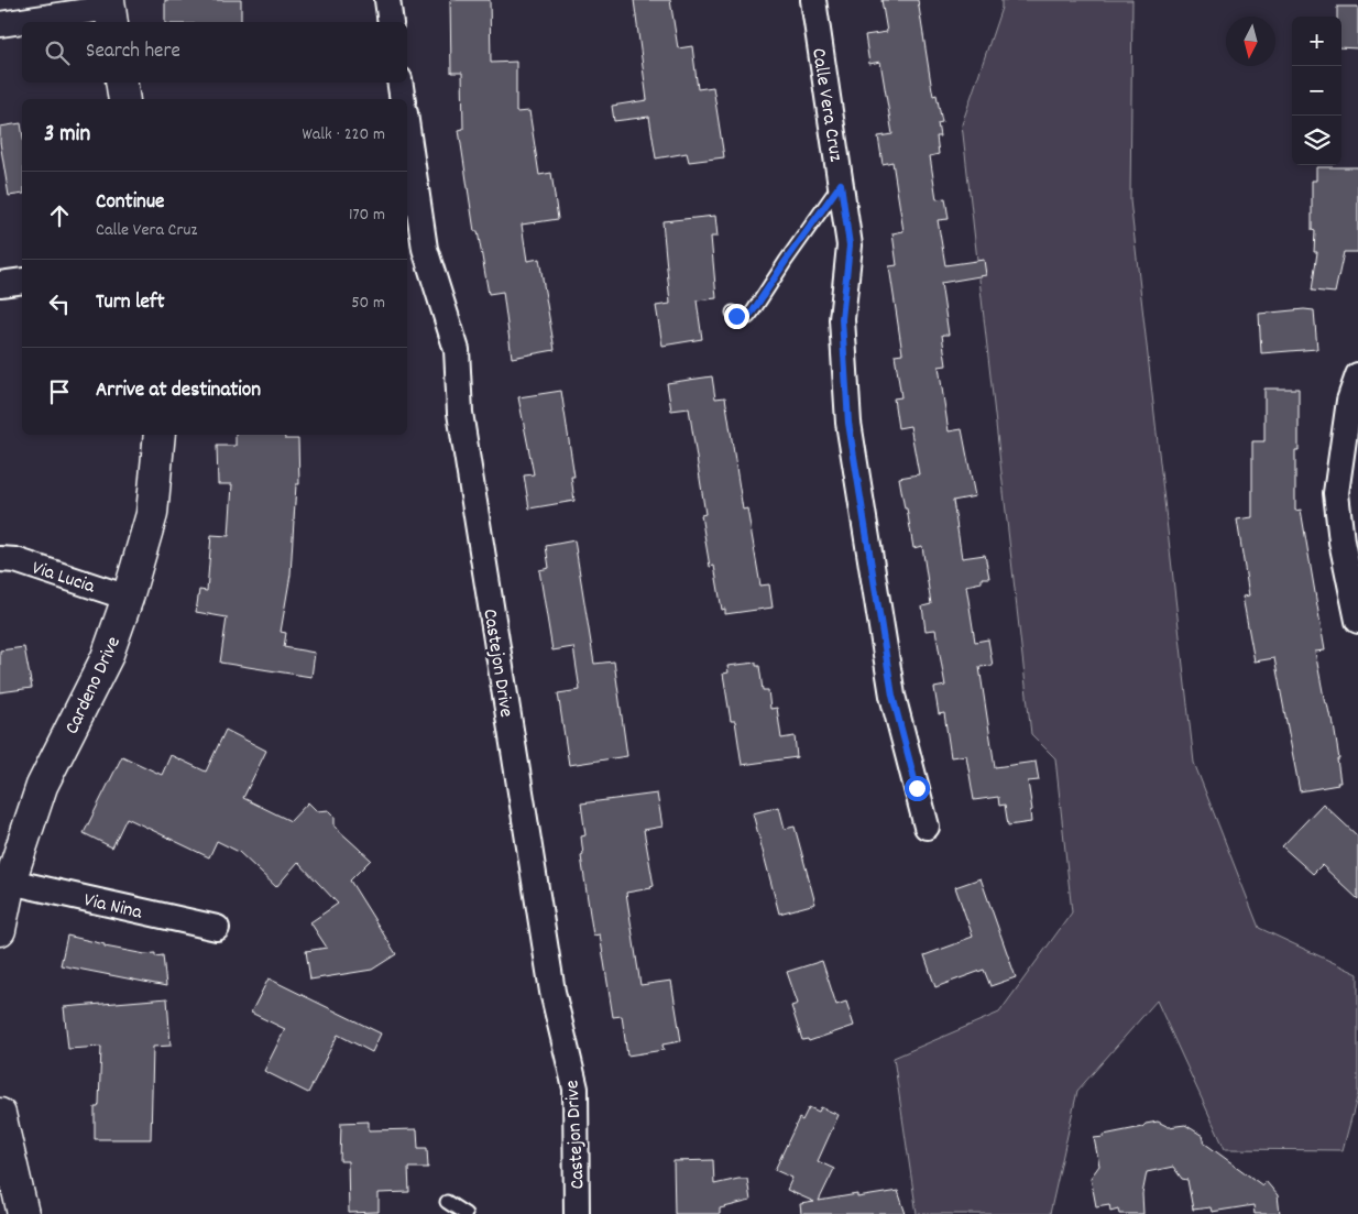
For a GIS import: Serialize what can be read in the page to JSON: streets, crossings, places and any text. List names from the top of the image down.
{
  "streets": {
    "street": [
      "Calle Vera Cruz",
      "Via Lucia",
      "Castejon Drive",
      "Cardeno Drive",
      "Via Nina"
    ]
  },
  "crossings": [
    ["Via Lucia", "Cardeno Drive"],
    ["Cardeno Drive", "Via Nina"]
  ],
  "north": "bottom",
  "page": {
    "map_buttons": ["+", "−"],
    "search": "Search here",
    "heading": ["3 min", "Walk · 220 m"],
    "list": [
      ["Continue", "Calle Vera Cruz", "170 m"],
      ["Turn left", "50 m"],
      "Arrive at destination"
    ]
  }
}
